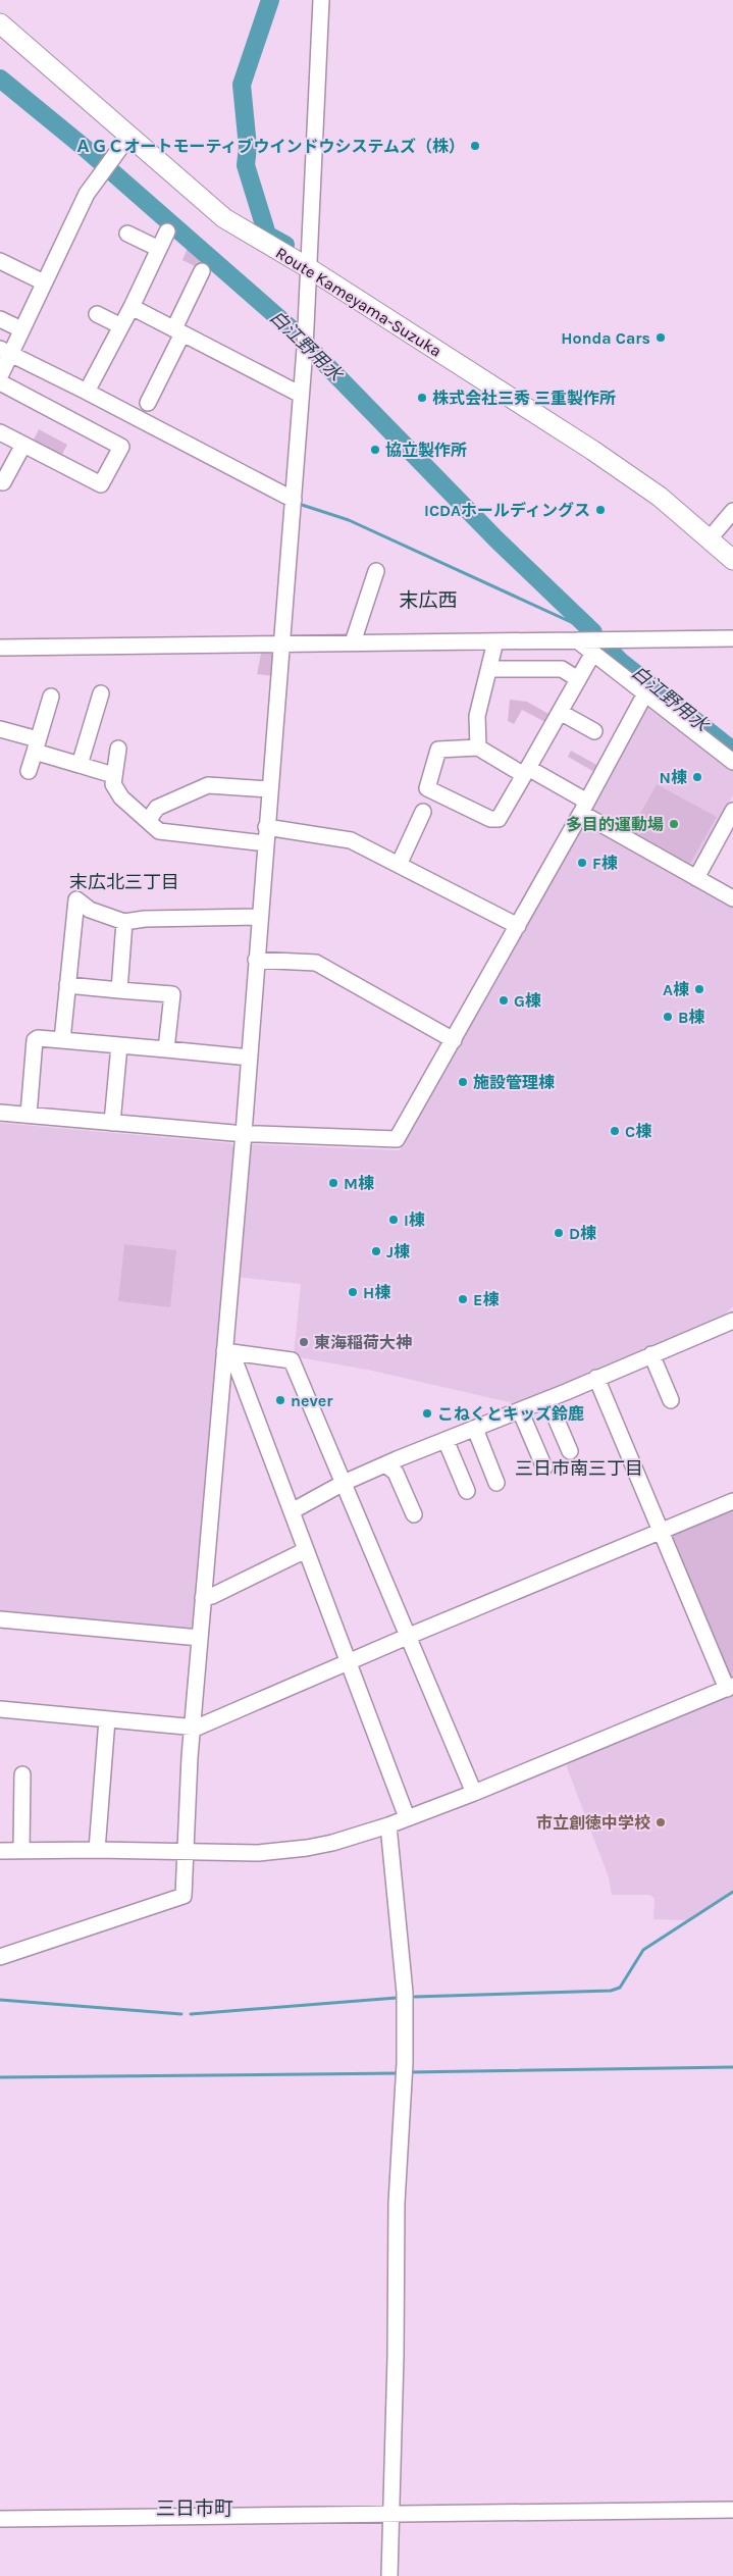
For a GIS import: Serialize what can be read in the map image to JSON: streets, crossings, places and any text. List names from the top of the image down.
{
  "streets": {
    "main road": ["Route Kameyama-Suzuka"]
  },
  "districts": [
    "末広西",
    "末広北三丁目",
    "三日市南三丁目",
    "三日市町"
  ],
  "water": ["白江野用水"],
  "places": [
    "ＡＧＣオートモーティブウインドウシステムズ（株）",
    "Honda Cars",
    "株式会社三秀 三重製作所",
    "協立製作所",
    "ICDAホールディングス",
    "N棟",
    "多目的運動場",
    "F棟",
    "A棟",
    "G棟",
    "B棟",
    "施設管理棟",
    "C棟",
    "M棟",
    "I棟",
    "D棟",
    "J棟",
    "H棟",
    "E棟",
    "東海稲荷大神",
    "never",
    "こねくとキッズ鈴鹿",
    "市立創徳中学校"
  ]
}
